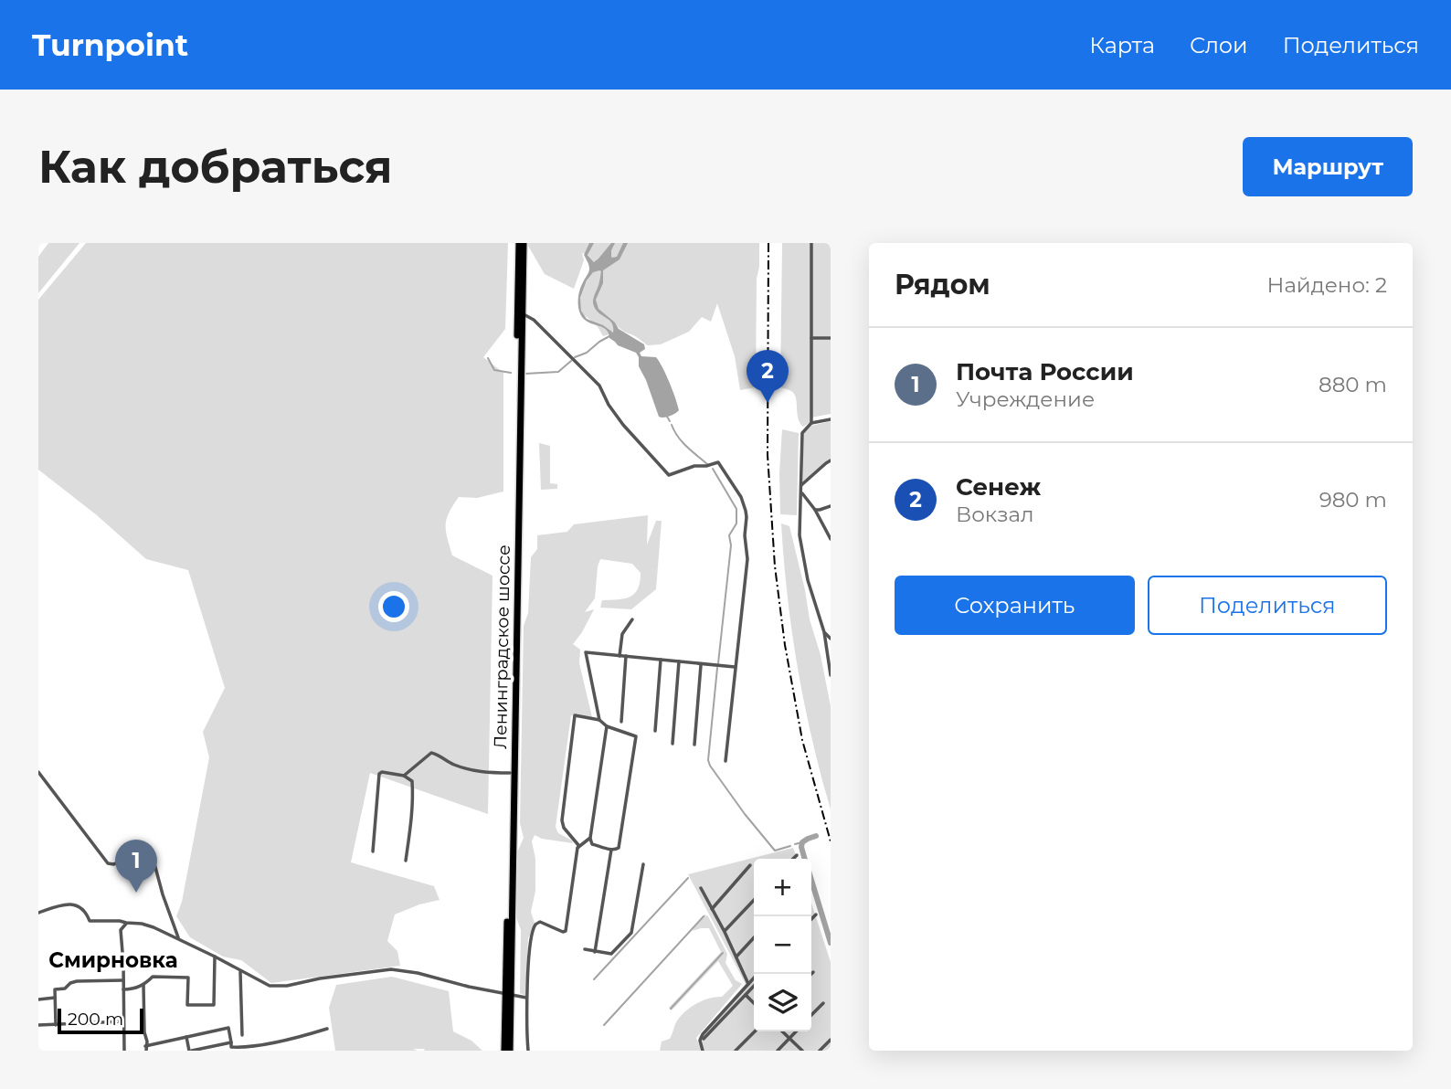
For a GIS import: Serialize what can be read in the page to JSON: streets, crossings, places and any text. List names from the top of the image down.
{
  "streets": {
    "highway": ["Ленинградское шоссе"]
  },
  "districts": ["Смирновка"],
  "scale_bar": "200 m",
  "page": {
    "header": "Turnpoint",
    "nav": ["Карта", "Слои", "Поделиться"],
    "buttons": [
      "Маршрут",
      ["Сохранить", "Поделиться"]
    ],
    "title": "Как добраться",
    "heading": ["Рядом", "Найдено: 2"],
    "list": [
      {
        "mark": "1",
        "name": "Почта России",
        "note": "Учреждение",
        "value": "880 m"
      },
      {
        "mark": "2",
        "name": "Сенеж",
        "note": "Вокзал",
        "value": "980 m"
      }
    ],
    "pins": ["2", "1"],
    "map_buttons": ["+", "−"],
    "scale": "200 m"
  }
}
